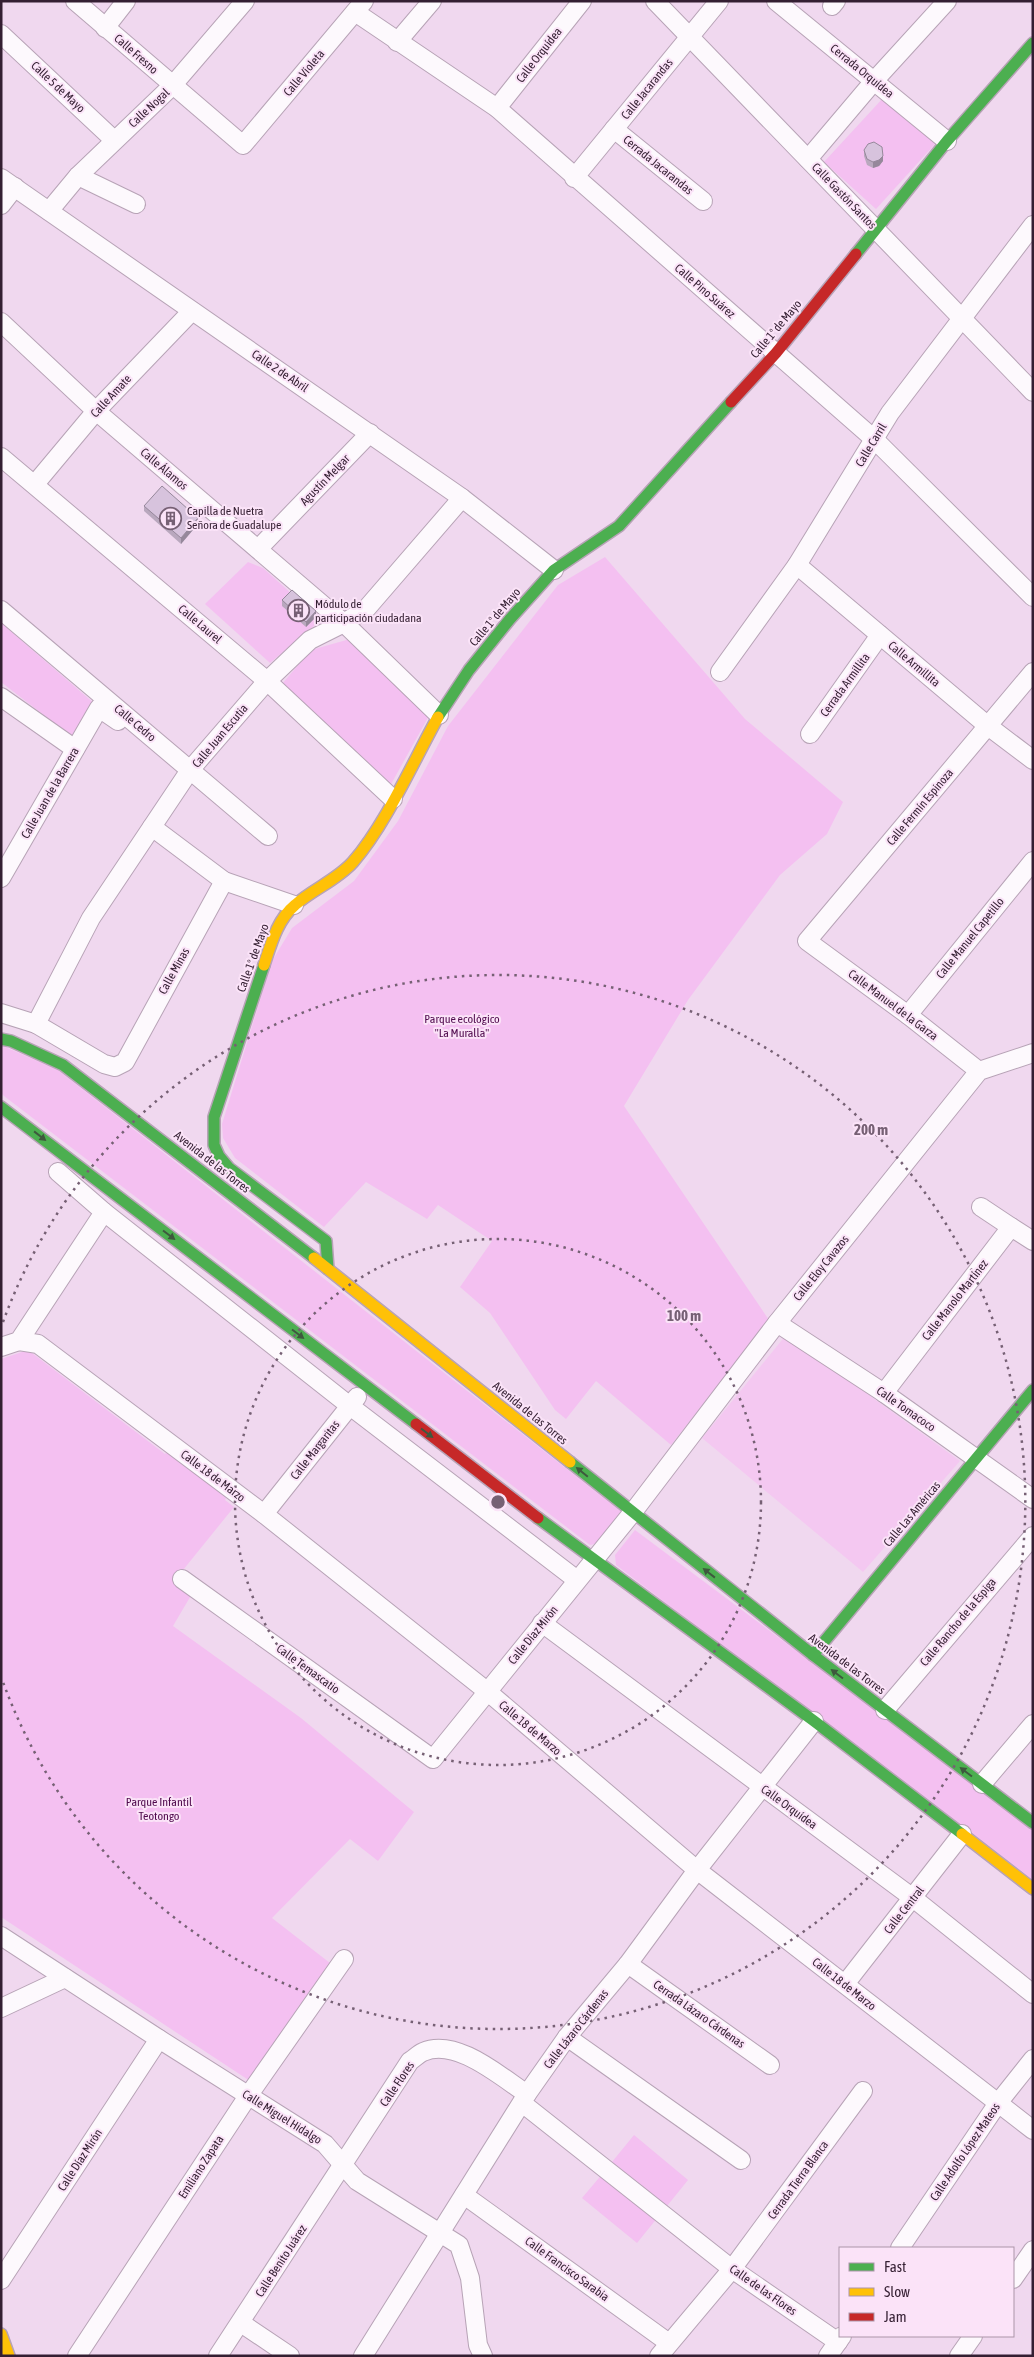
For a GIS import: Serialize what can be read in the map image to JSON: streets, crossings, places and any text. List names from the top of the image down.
{
  "streets": {
    "main road": ["Calle 1º de Mayo", "Avenida de las Torres", "Calle Las Américas"],
    "street": [
      "Calle Fresno",
      "Calle Orquídea",
      "Cerrada Orquídea",
      "Calle Violeta",
      "Calle 5 de Mayo",
      "Calle Jacarandas",
      "Calle Nogal",
      "Cerrada Jacarandas",
      "Calle Gastón Santos",
      "Calle Pino Suárez",
      "Calle 2 de Abril",
      "Calle Amate",
      "Calle Carril",
      "Calle Álamos",
      "Agustín Melgar",
      "Calle Laurel",
      "Calle Armillita",
      "Cerrada Armillita",
      "Calle Cedro",
      "Calle Juan Escutia",
      "Calle Juan de la Barrera",
      "Calle Fermín Espinoza",
      "Calle Manuel Capetillo",
      "Calle Minas",
      "Calle Manuel de la Garza",
      "Calle Eloy Cavazos",
      "Calle Manolo Martínez",
      "Calle Tomacoco",
      "Calle Margaritas",
      "Calle 18 de Marzo",
      "Calle Rancho de la Espiga",
      "Calle Díaz Mirón",
      "Calle Temascatio",
      "Calle Central",
      "Cerrada Lázaro Cárdenas",
      "Calle Lázaro Cárdenas",
      "Calle Flores",
      "Calle Miguel Hidalgo",
      "Calle Adolfo López Mateos",
      "Emiliano Zapata",
      "Cerrada Tierra Blanca",
      "Calle Benito Juárez",
      "Calle Francisco Sarabia",
      "Calle de las Flores"
    ]
  },
  "crossings": [
    ["Calle Fresno", "Calle Violeta"],
    ["Calle Fresno", "Calle Nogal"],
    ["Calle Orquídea", "Calle Pino Suárez"],
    ["Calle Orquídea", "Calle Díaz Mirón"],
    ["Calle Orquídea", "Calle Central"],
    ["Calle Orquídea", "Calle Lázaro Cárdenas"],
    ["Cerrada Orquídea", "Calle 1º de Mayo"],
    ["Calle Violeta", "Calle Pino Suárez"],
    ["Calle 5 de Mayo", "Calle Nogal"],
    ["Calle Jacarandas", "Cerrada Jacarandas"],
    ["Calle Jacarandas", "Calle Gastón Santos"],
    ["Calle Jacarandas", "Calle Pino Suárez"],
    ["Calle Nogal", "Calle 2 de Abril"],
    ["Calle Gastón Santos", "Calle 1º de Mayo"],
    ["Calle Gastón Santos", "Calle Carril"],
    ["Calle Pino Suárez", "Calle 1º de Mayo"],
    ["Calle Pino Suárez", "Calle Carril"],
    ["Calle 1º de Mayo", "Calle 2 de Abril"],
    ["Calle 1º de Mayo", "Calle Álamos"],
    ["Calle 1º de Mayo", "Calle Laurel"],
    ["Calle 1º de Mayo", "Avenida de las Torres"],
    ["Calle 2 de Abril", "Calle Amate"],
    ["Calle 2 de Abril", "Agustín Melgar"],
    ["Calle 2 de Abril", "Calle Juan Escutia"],
    ["Calle Amate", "Calle Álamos"],
    ["Calle Amate", "Calle Laurel"],
    ["Calle Carril", "Calle Armillita"],
    ["Calle Álamos", "Agustín Melgar"],
    ["Calle Álamos", "Calle Juan Escutia"],
    ["Calle Laurel", "Calle Juan Escutia"],
    ["Calle Armillita", "Cerrada Armillita"],
    ["Calle Armillita", "Calle Fermín Espinoza"],
    ["Calle Cedro", "Calle Juan Escutia"],
    ["Calle Cedro", "Calle Juan de la Barrera"],
    ["Calle Juan Escutia", "Calle Minas"],
    ["Calle Fermín Espinoza", "Calle Manuel de la Garza"],
    ["Calle Manuel Capetillo", "Calle Manuel de la Garza"],
    ["Calle Manuel de la Garza", "Calle Eloy Cavazos"],
    ["Avenida de las Torres", "Calle Eloy Cavazos"],
    ["Avenida de las Torres", "Calle Las Américas"],
    ["Avenida de las Torres", "Calle Rancho de la Espiga"],
    ["Avenida de las Torres", "Calle Díaz Mirón"],
    ["Calle Eloy Cavazos", "Calle Tomacoco"],
    ["Calle Eloy Cavazos", "Calle Díaz Mirón"],
    ["Calle Manolo Martínez", "Calle Tomacoco"],
    ["Calle Tomacoco", "Calle Las Américas"],
    ["Calle Margaritas", "Calle 18 de Marzo"],
    ["Calle 18 de Marzo", "Calle Díaz Mirón"],
    ["Calle 18 de Marzo", "Calle Central"],
    ["Calle 18 de Marzo", "Calle Lázaro Cárdenas"],
    ["Calle 18 de Marzo", "Calle Adolfo López Mateos"],
    ["Calle Díaz Mirón", "Calle Temascatio"],
    ["Calle Díaz Mirón", "Calle Miguel Hidalgo"],
    ["Cerrada Lázaro Cárdenas", "Calle Lázaro Cárdenas"],
    ["Calle Lázaro Cárdenas", "Calle Flores"],
    ["Calle Lázaro Cárdenas", "Calle Miguel Hidalgo"],
    ["Calle Lázaro Cárdenas", "Calle Francisco Sarabia"],
    ["Calle Lázaro Cárdenas", "Calle de las Flores"],
    ["Calle Flores", "Calle Miguel Hidalgo"],
    ["Calle Flores", "Calle Benito Juárez"],
    ["Calle Flores", "Calle de las Flores"],
    ["Calle Miguel Hidalgo", "Emiliano Zapata"],
    ["Calle Miguel Hidalgo", "Calle Benito Juárez"],
    ["Cerrada Tierra Blanca", "Calle Francisco Sarabia"],
    ["Cerrada Tierra Blanca", "Calle de las Flores"]
  ],
  "parks": ["Parque ecológico \"La Muralla\"", "Parque Infantil Teotongo"],
  "places": {
    "building": ["Capilla de Nuetra Señora de Guadalupe", "Módulo de participación ciudadana"]
  },
  "legend": ["Fast", "Slow", "Jam"],
  "rings": ["200 m", "100 m"]
}
